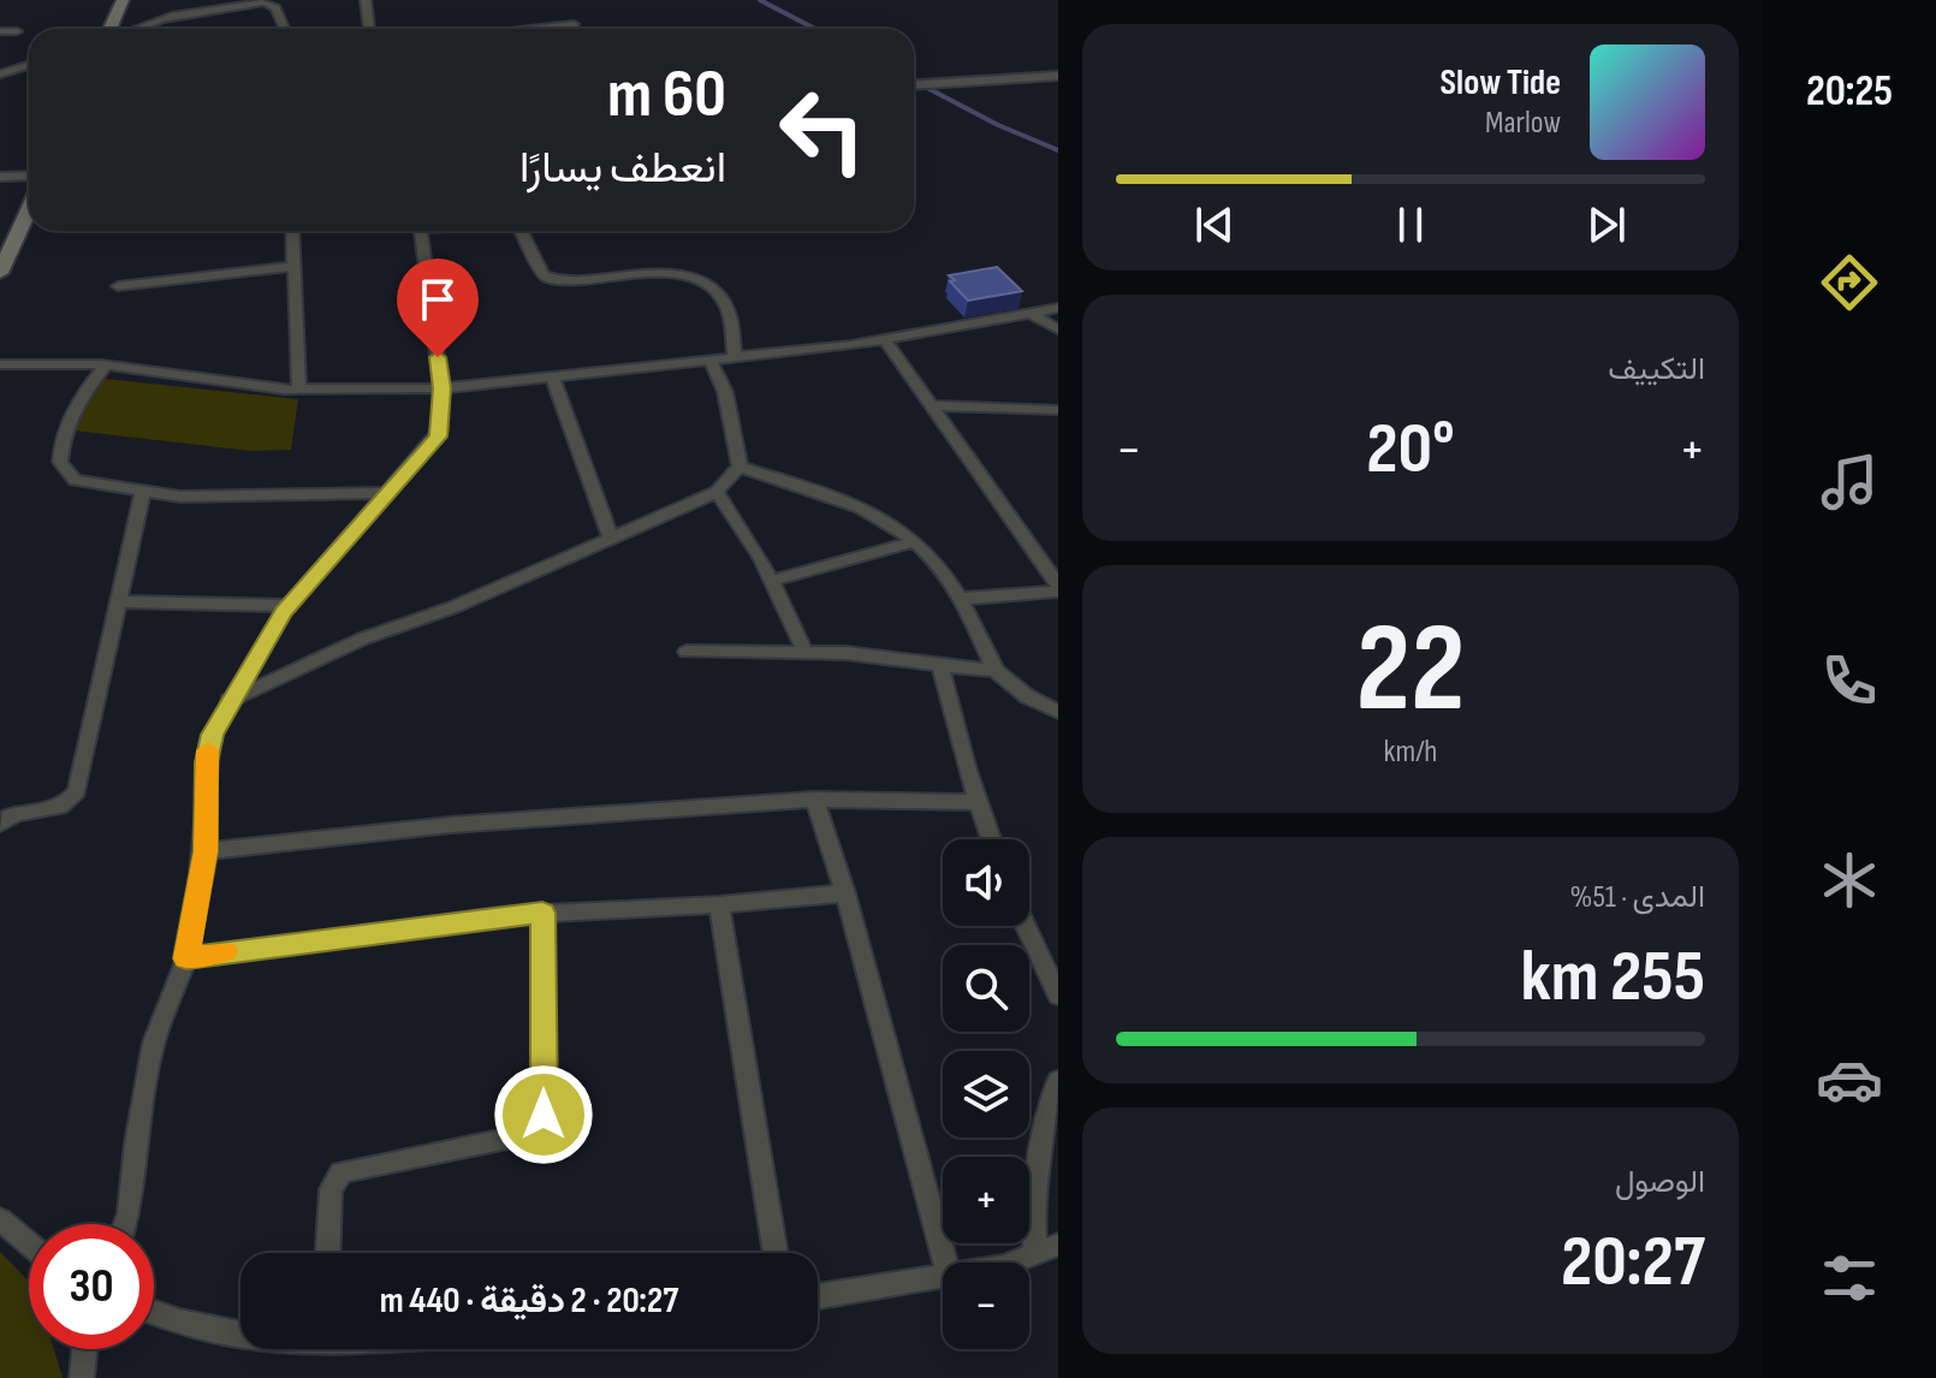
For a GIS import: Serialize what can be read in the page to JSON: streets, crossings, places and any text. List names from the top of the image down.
{
  "page": {
    "tabs": "20:25",
    "turn": ["60 m", "انعطف يسارًا"],
    "song": ["Slow Tide", "Marlow"],
    "tile": [
      "التكييف",
      ["22", "km/h"],
      ["المدى · 51%", "255 km"],
      ["الوصول", "20:27"]
    ],
    "heat": ["−", "20°", "+"],
    "map_buttons": ["+", "−"],
    "limit": "30",
    "trip": "20:27 · 2 دقيقة · 440 m"
  }
}
